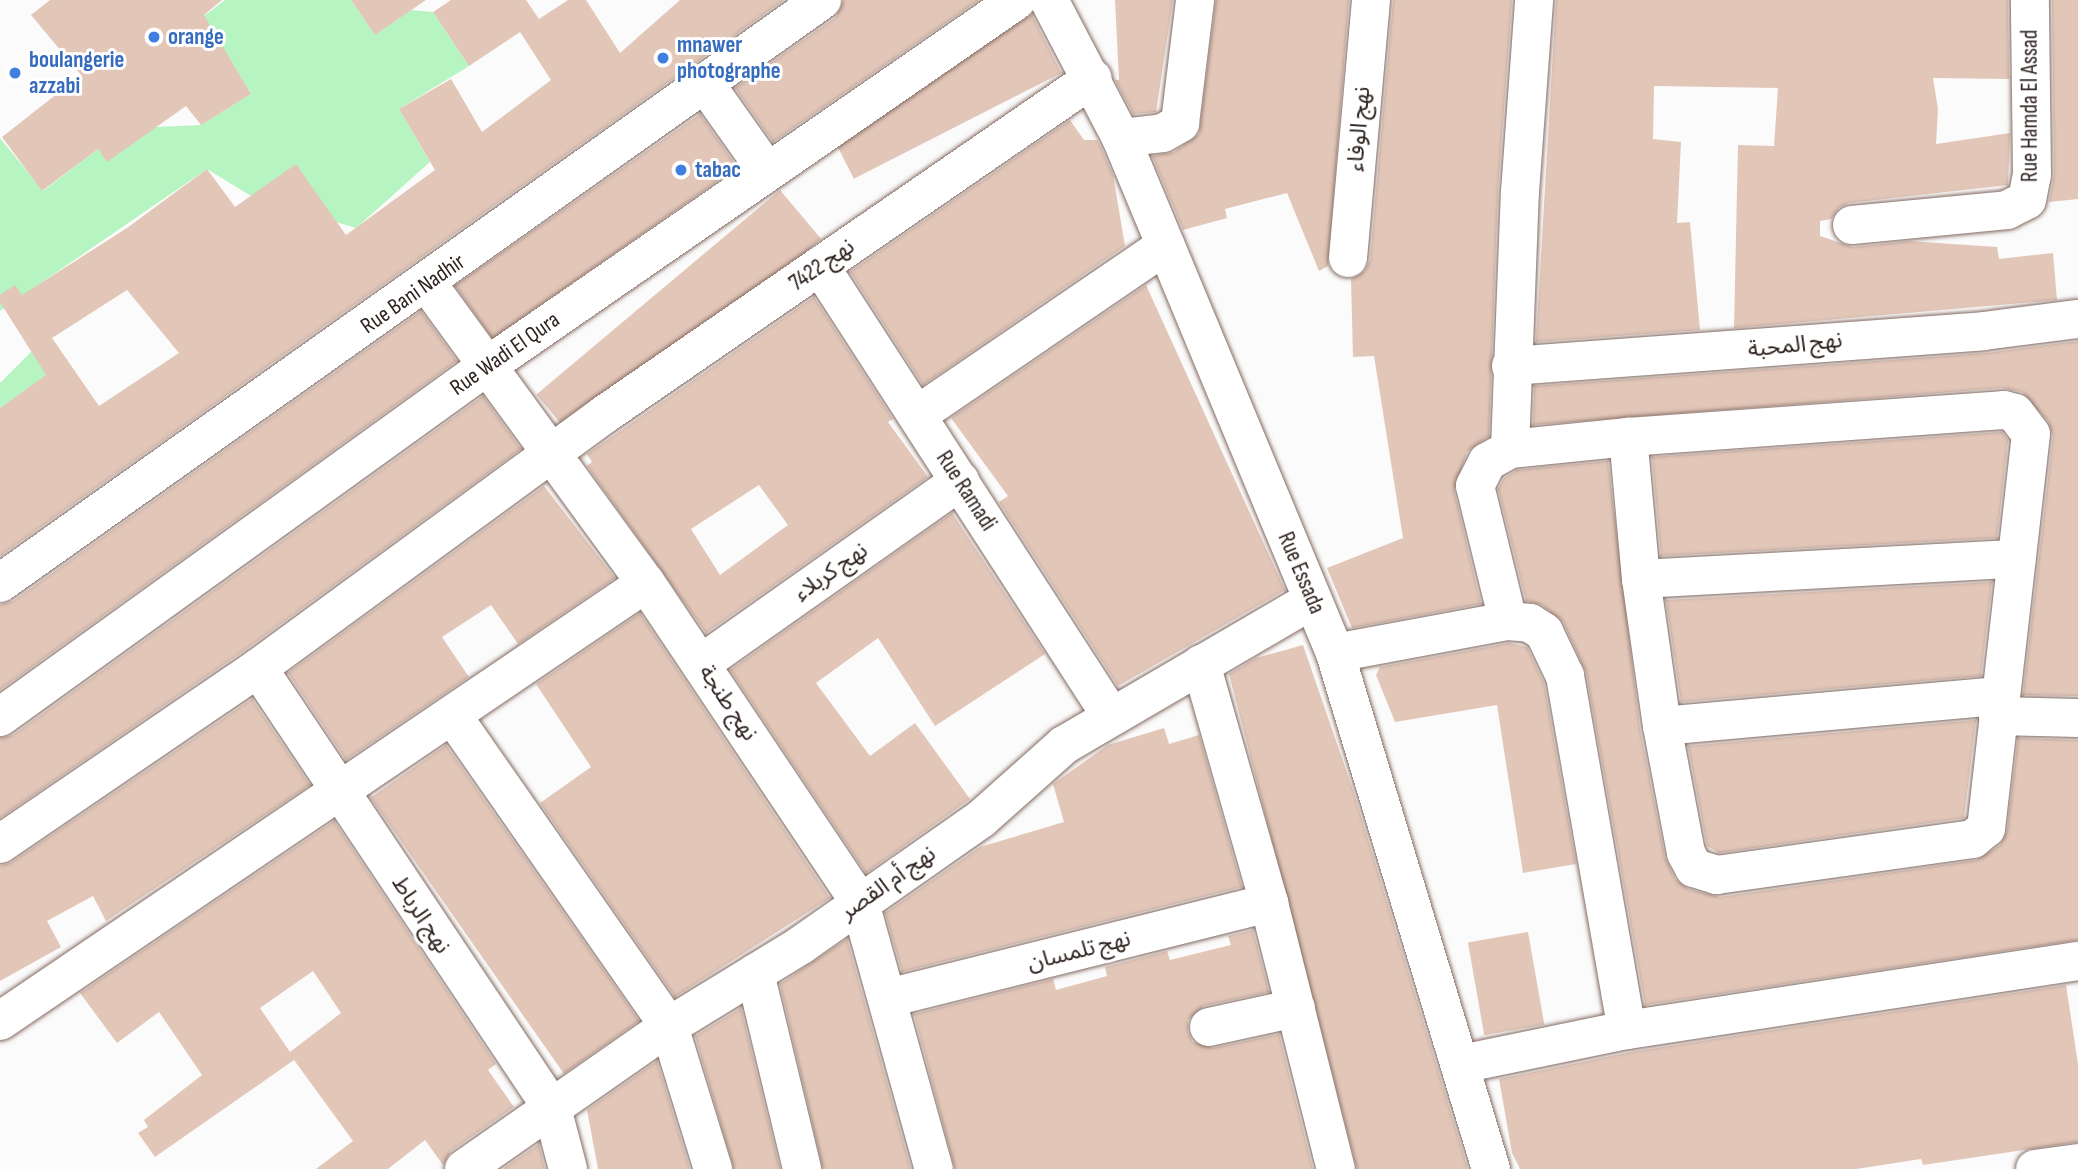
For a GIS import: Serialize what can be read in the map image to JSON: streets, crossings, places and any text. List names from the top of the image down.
{
  "streets": {
    "street": [
      "Rue Hamda El Assad",
      "نهج الوفاء",
      "نهج 7422",
      "Rue Bani Nadhir",
      "نهج المحبة",
      "Rue Wadi El Qura",
      "Rue Ramadi",
      "نهج كربلاء",
      "Rue Essada",
      "نهج طنجة",
      "نهج أم القصر",
      "نهج الرباط",
      "نهج تلمسان"
    ]
  },
  "crossings": [
    ["نهج 7422", "Rue Ramadi"],
    ["نهج 7422", "Rue Essada"],
    ["نهج 7422", "نهج طنجة"],
    ["نهج 7422", "نهج الرباط"],
    ["Rue Bani Nadhir", "نهج طنجة"],
    ["Rue Wadi El Qura", "نهج طنجة"],
    ["Rue Ramadi", "نهج كربلاء"],
    ["Rue Ramadi", "نهج أم القصر"],
    ["نهج كربلاء", "نهج طنجة"],
    ["Rue Essada", "نهج أم القصر"],
    ["نهج طنجة", "نهج أم القصر"],
    ["نهج طنجة", "نهج تلمسان"],
    ["نهج أم القصر", "نهج الرباط"]
  ],
  "places": [
    "orange",
    "mnawer photographe",
    "boulangerie azzabi",
    "tabac"
  ]
}
